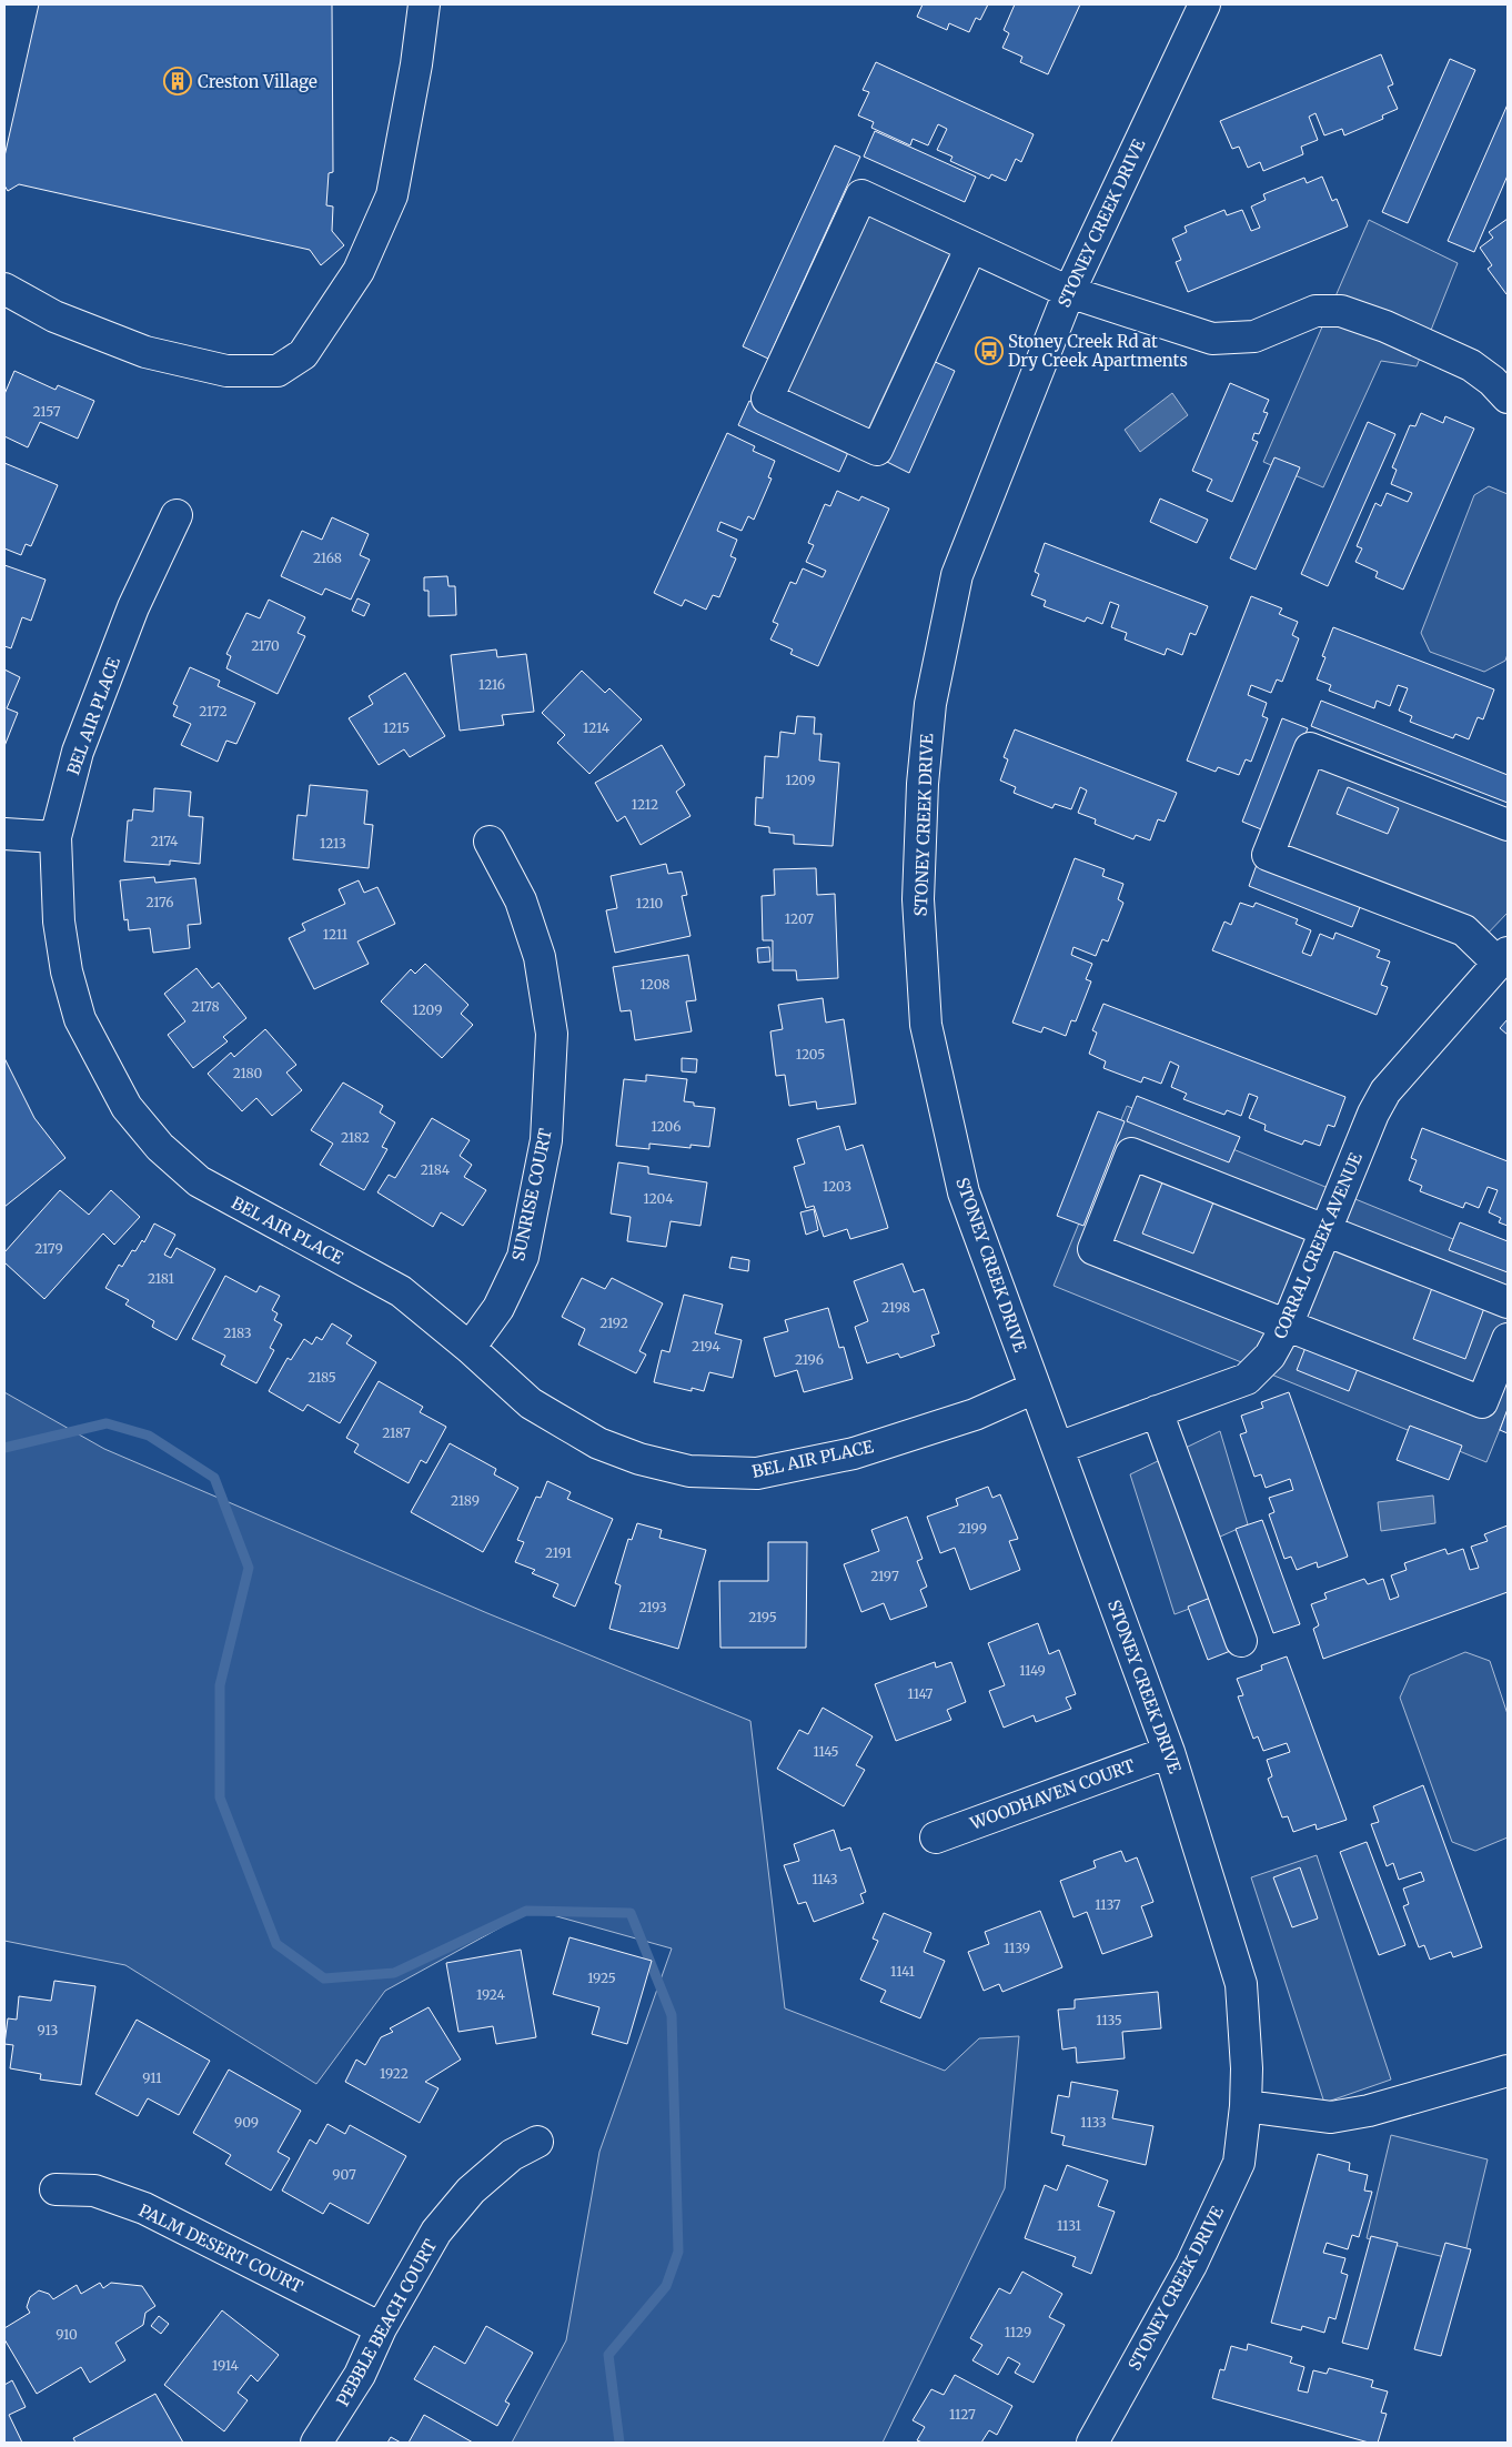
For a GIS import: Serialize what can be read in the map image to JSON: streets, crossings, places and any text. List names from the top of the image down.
{
  "streets": {
    "street": [
      "STONEY CREEK DRIVE",
      "BEL AIR PLACE",
      "SUNRISE COURT",
      "CORRAL CREEK AVENUE",
      "WOODHAVEN COURT",
      "PALM DESERT COURT",
      "PEBBLE BEACH COURT"
    ]
  },
  "crossings": [
    ["STONEY CREEK DRIVE", "BEL AIR PLACE"],
    ["STONEY CREEK DRIVE", "CORRAL CREEK AVENUE"],
    ["STONEY CREEK DRIVE", "WOODHAVEN COURT"],
    ["BEL AIR PLACE", "SUNRISE COURT"],
    ["PALM DESERT COURT", "PEBBLE BEACH COURT"]
  ],
  "places": {
    "building": ["Creston Village"],
    "bus stop": ["Stoney Creek Rd at Dry Creek Apartments"]
  },
  "house_numbers": [
    "2157",
    "2168",
    "2170",
    "1216",
    "2172",
    "1215",
    "1214",
    "1209",
    "1212",
    "2174",
    "1213",
    "2176",
    "1210",
    "1207",
    "1211",
    "1208",
    "2178",
    "1209",
    "1205",
    "2180",
    "1206",
    "2182",
    "2184",
    "1203",
    "1204",
    "2179",
    "2181",
    "2198",
    "2192",
    "2183",
    "2194",
    "2196",
    "2185",
    "2187",
    "2189",
    "2199",
    "2191",
    "2197",
    "2193",
    "2195",
    "1149",
    "1147",
    "1145",
    "1143",
    "1137",
    "1139",
    "1141",
    "1925",
    "1924",
    "1135",
    "913",
    "1922",
    "911",
    "909",
    "1133",
    "907",
    "1131",
    "1129",
    "910",
    "1914",
    "1127"
  ]
}
